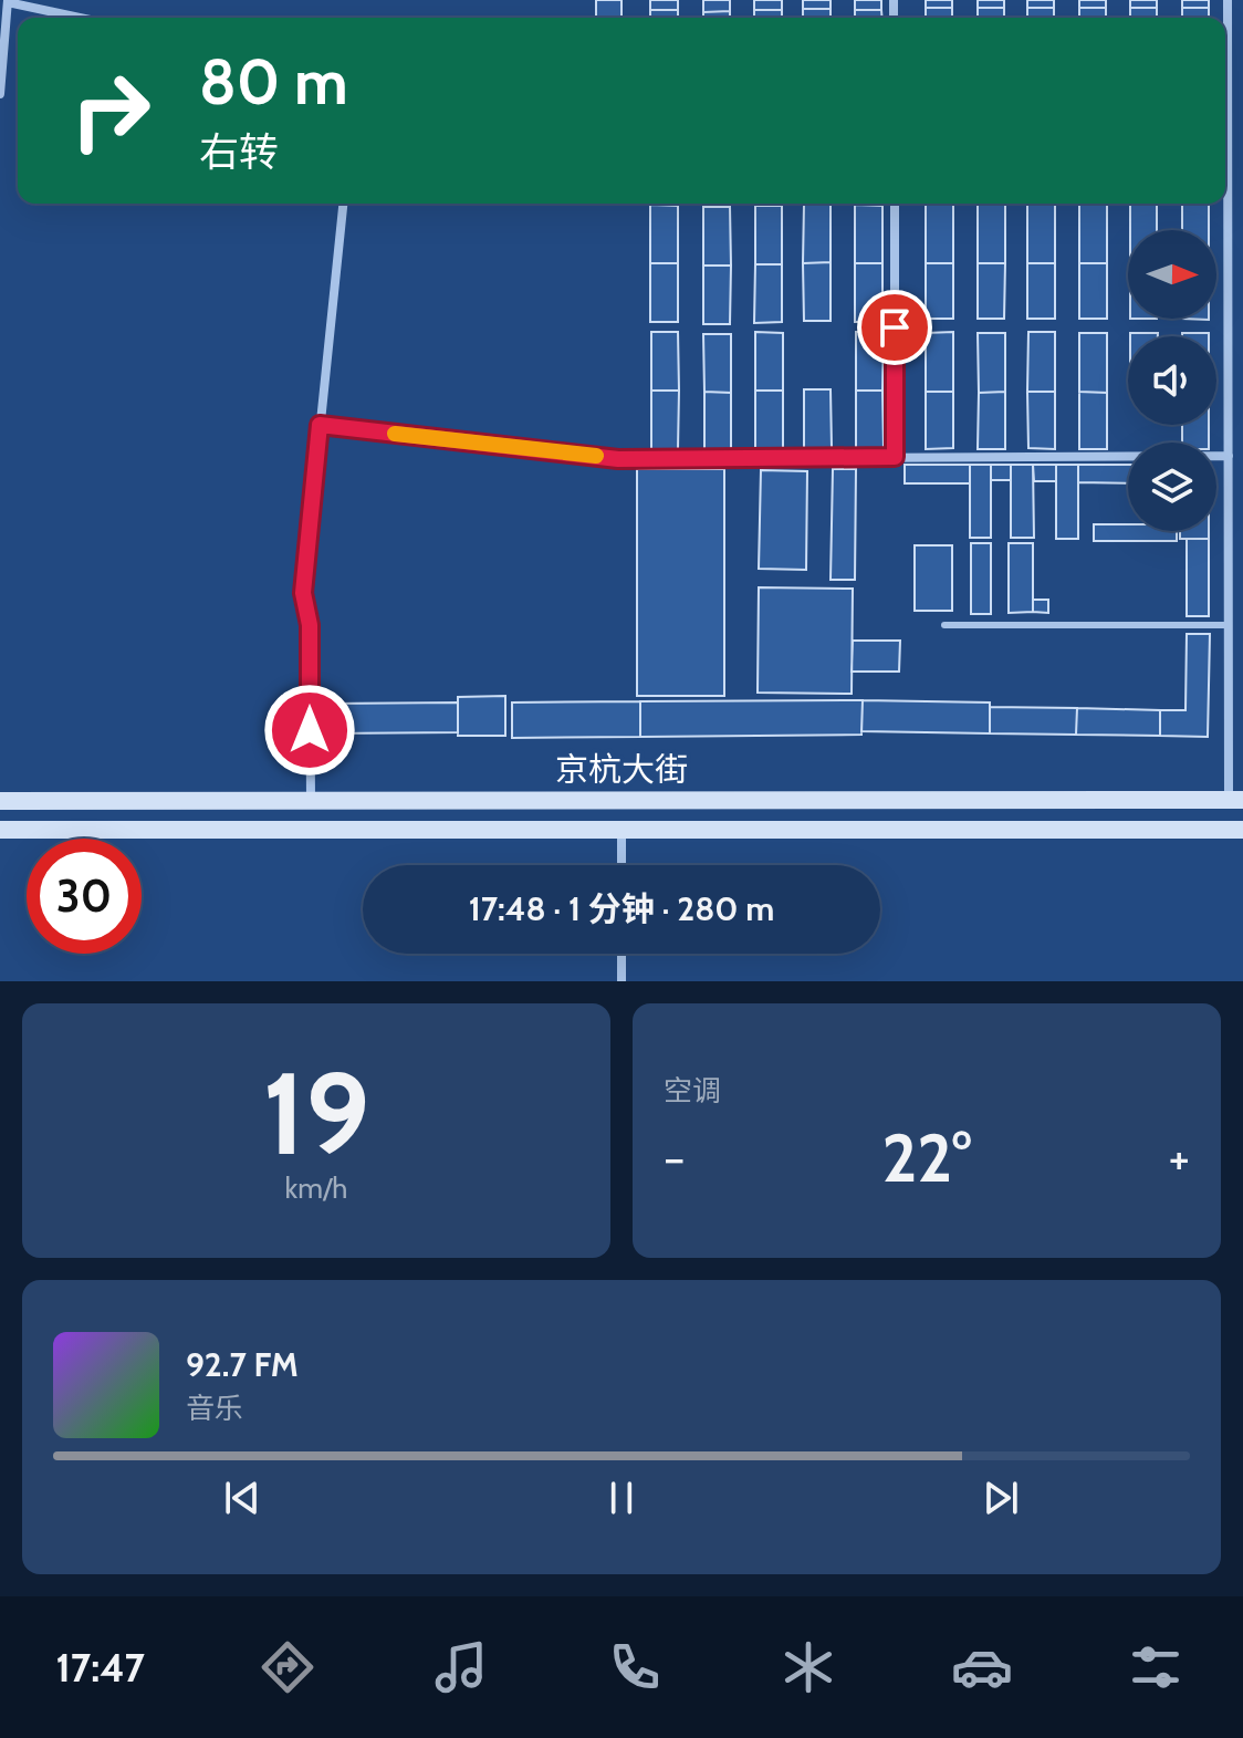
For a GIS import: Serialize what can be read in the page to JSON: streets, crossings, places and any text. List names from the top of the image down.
{
  "streets": {
    "main road": ["京杭大街"]
  },
  "north": "right",
  "page": {
    "turn": ["80 m", "右转"],
    "limit": "30",
    "trip": "17:48 · 1 分钟 · 280 m",
    "tile": [
      ["19", "km/h"],
      "空调"
    ],
    "heat": ["−", "22°", "+"],
    "song": ["92.7 FM", "音乐"],
    "tabs": "17:47"
  }
}
